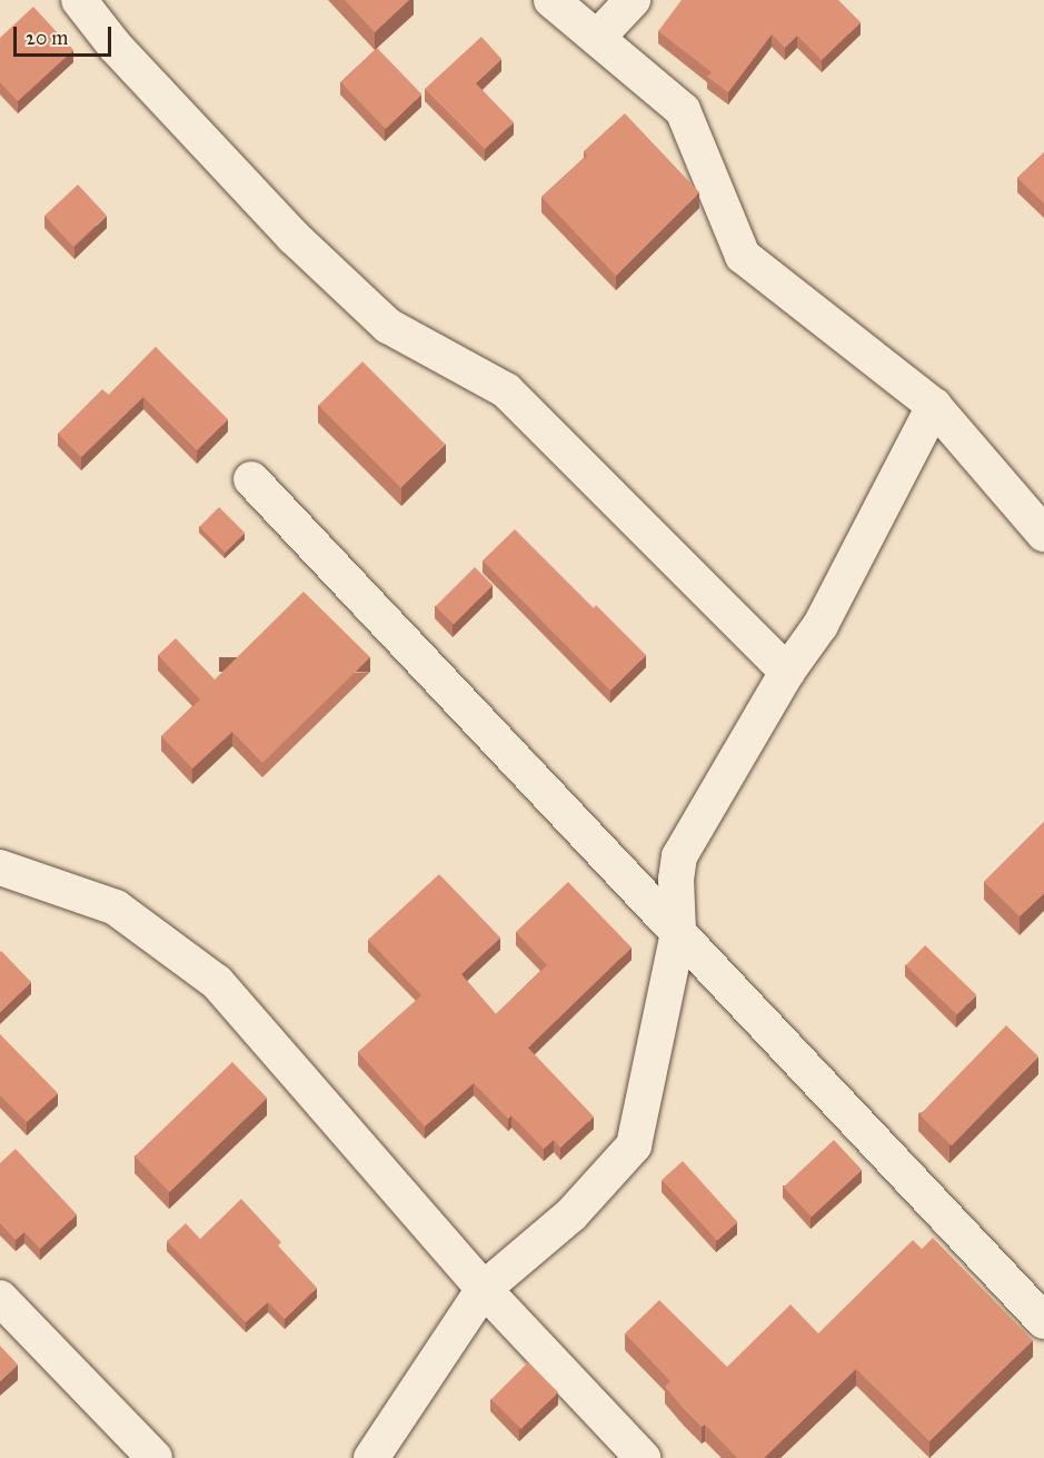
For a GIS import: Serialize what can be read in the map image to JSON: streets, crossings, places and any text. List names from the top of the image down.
{
  "scale_bar": "20 m"
}
